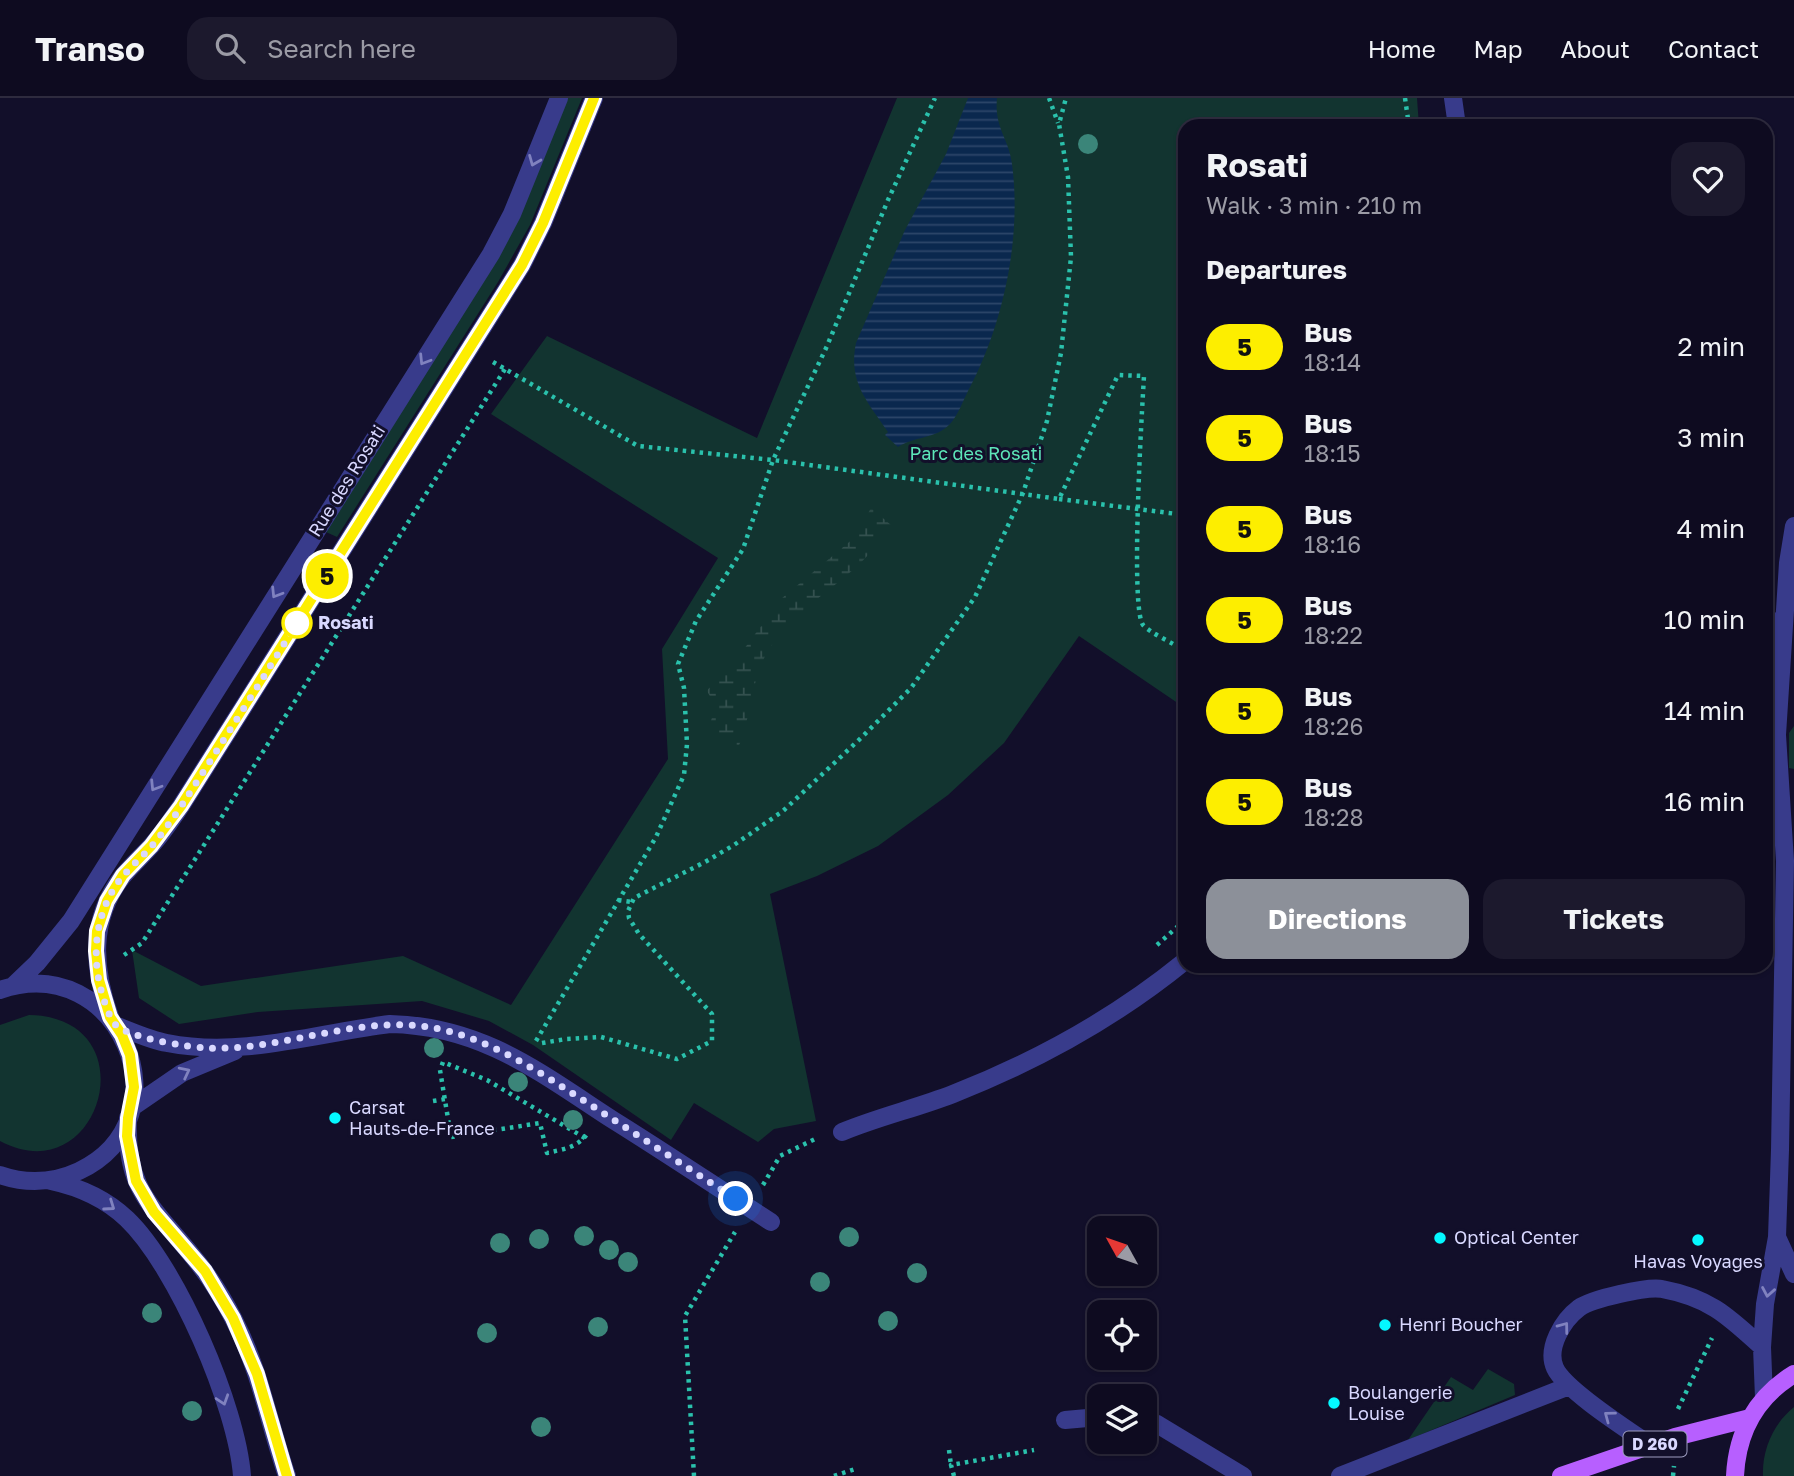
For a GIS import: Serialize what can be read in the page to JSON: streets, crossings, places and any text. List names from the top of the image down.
{
  "streets": {
    "main road": ["D 260"],
    "street": ["Rue des Rosati"]
  },
  "parks": ["Parc des Rosati"],
  "places": [
    "Rosati",
    "Carsat Hauts-de-France",
    "Optical Center",
    "Havas Voyages",
    "Henri Boucher",
    "Boulangerie Louise"
  ],
  "lines": ["bus line 5"],
  "north": "top left",
  "page": {
    "header": "Transo",
    "search": "Search here",
    "nav": [
      "Home",
      "Map",
      "About",
      "Contact"
    ],
    "on_map": "5",
    "heading": [
      ["Rosati", "Walk · 3 min · 210 m"],
      "Departures"
    ],
    "list": [
      {
        "mark": "5",
        "name": "Bus",
        "note": "18:14",
        "value": "2 min"
      },
      {
        "mark": "5",
        "name": "Bus",
        "note": "18:15",
        "value": "3 min"
      },
      {
        "mark": "5",
        "name": "Bus",
        "note": "18:16",
        "value": "4 min"
      },
      {
        "mark": "5",
        "name": "Bus",
        "note": "18:22",
        "value": "10 min"
      },
      {
        "mark": "5",
        "name": "Bus",
        "note": "18:26",
        "value": "14 min"
      },
      {
        "mark": "5",
        "name": "Bus",
        "note": "18:28",
        "value": "16 min"
      }
    ],
    "buttons": ["Directions", "Tickets"]
  }
}
